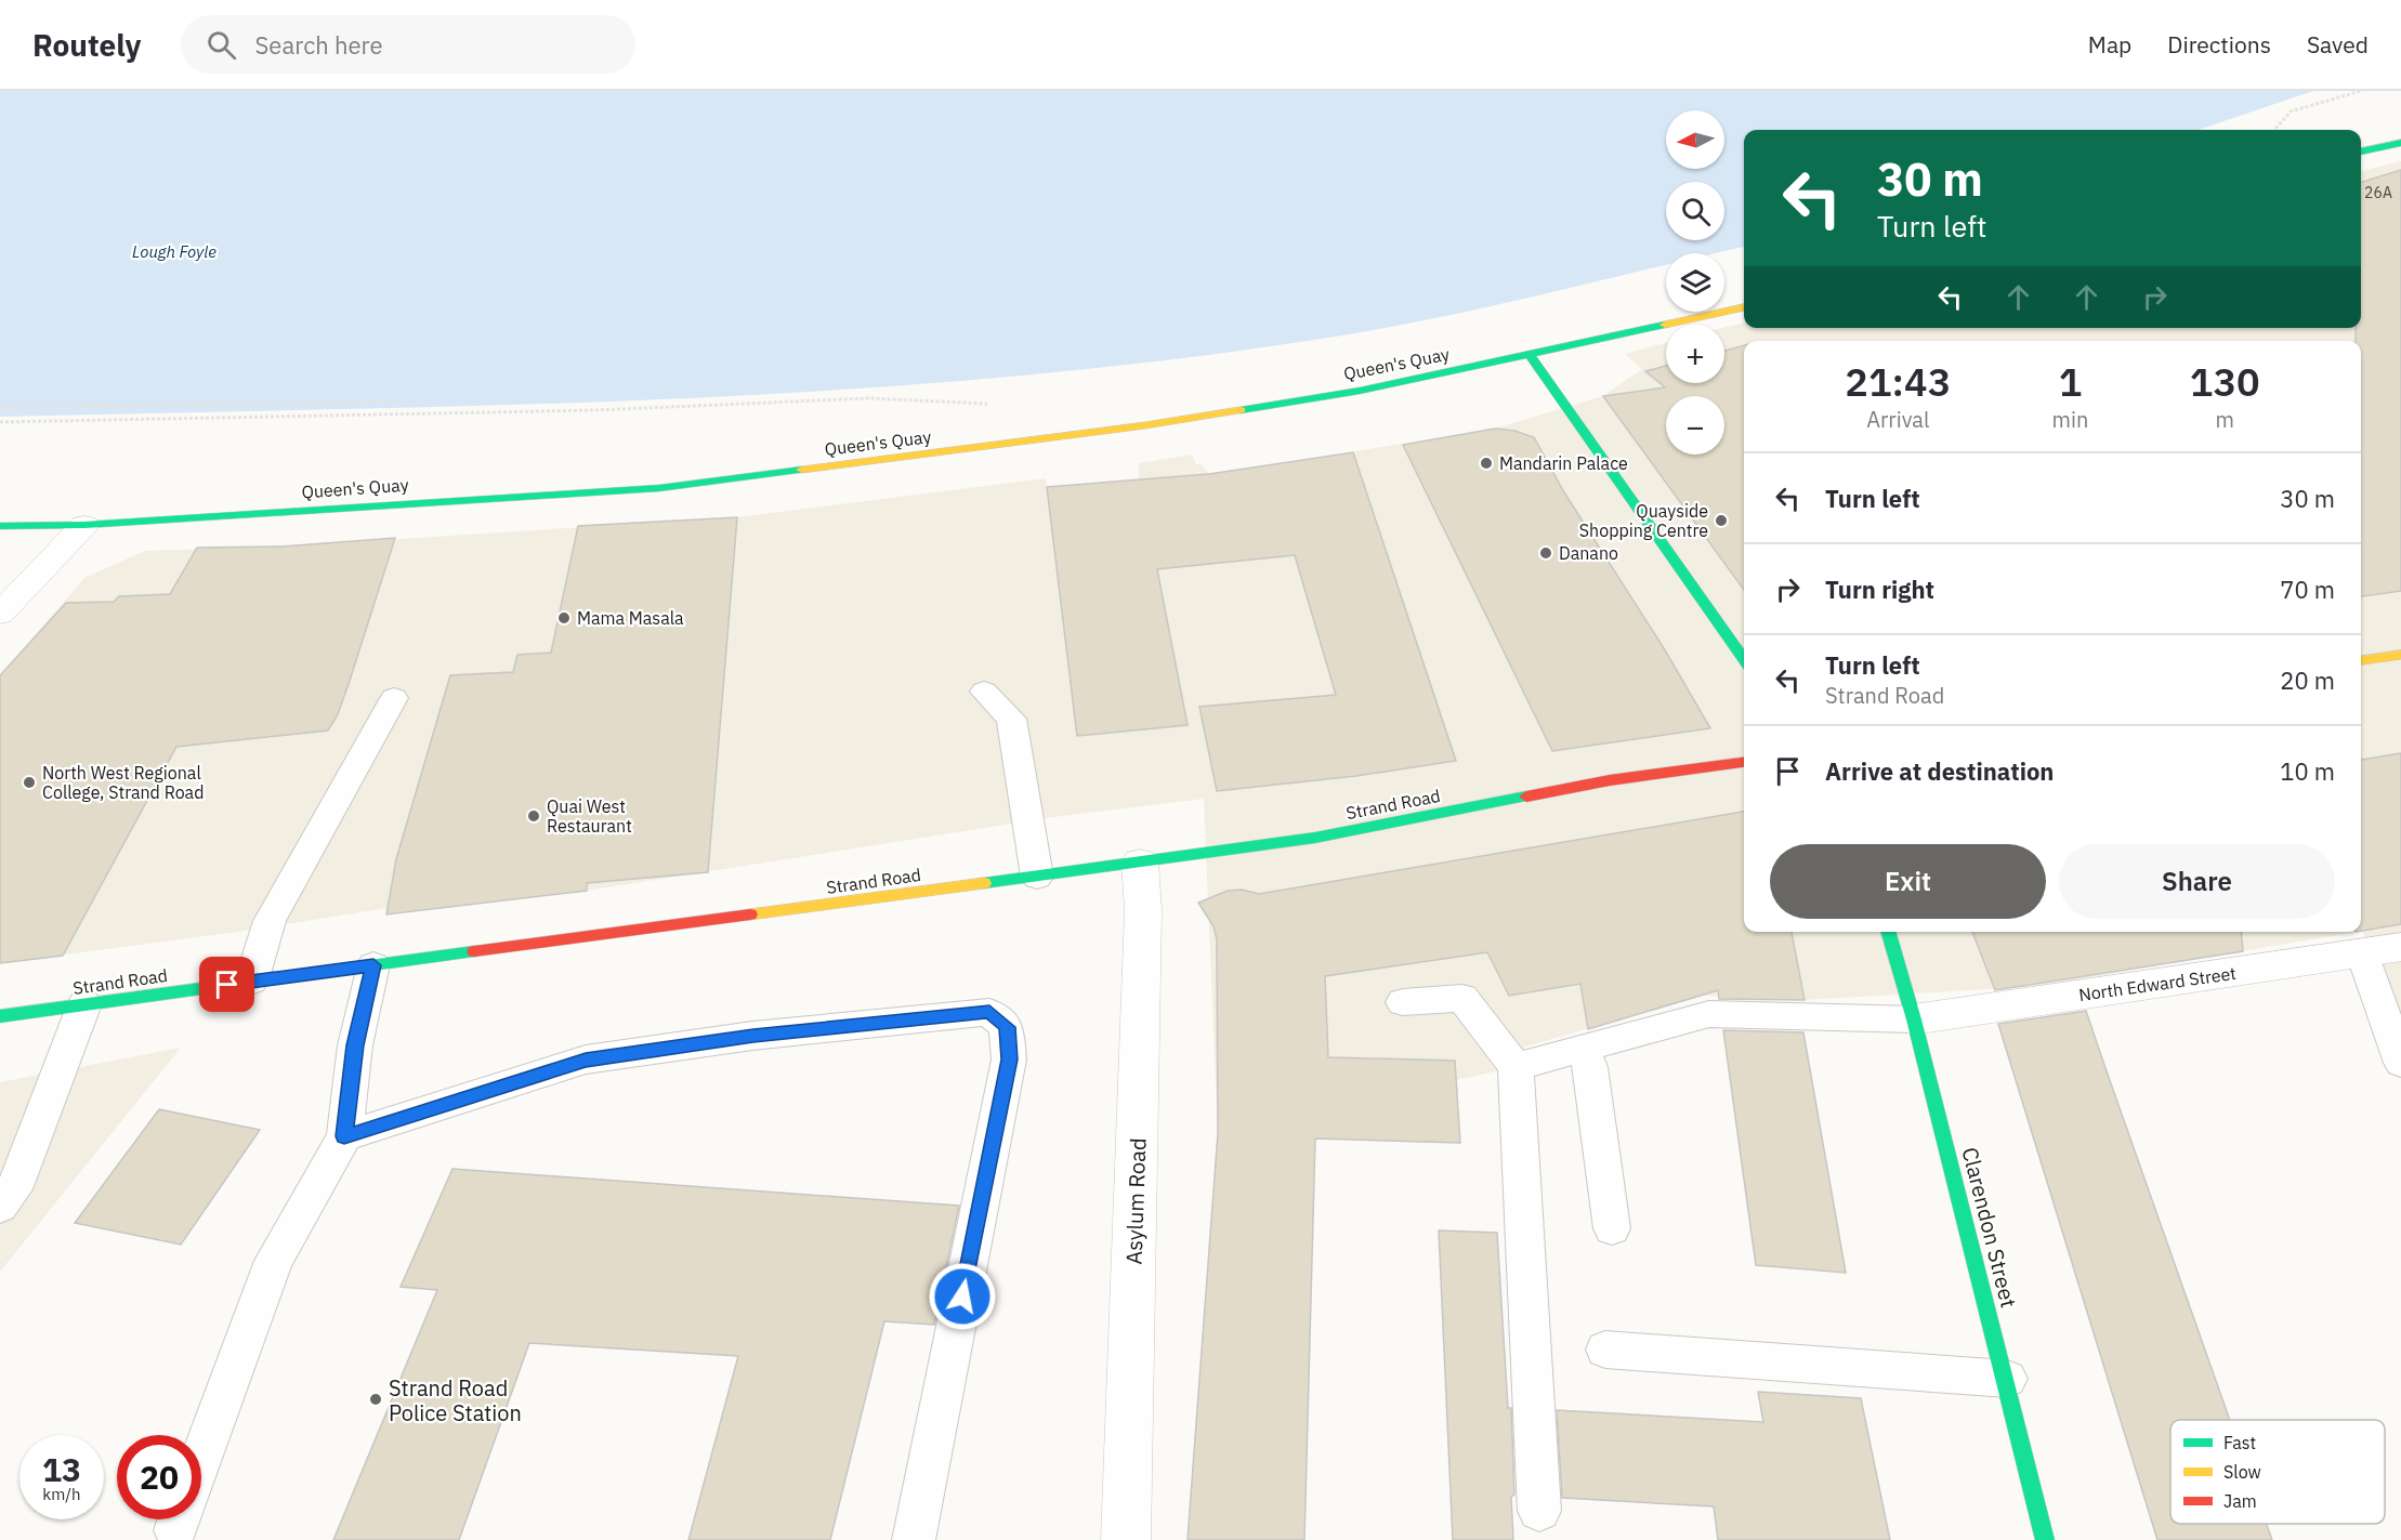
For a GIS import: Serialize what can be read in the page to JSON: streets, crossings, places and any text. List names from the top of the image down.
{
  "streets": {
    "main road": ["Queen's Quay", "Strand Road", "Clarendon Street"],
    "street": ["North Edward Street", "Asylum Road"]
  },
  "crossings": [
    ["Strand Road", "Asylum Road"],
    ["North Edward Street", "Clarendon Street"]
  ],
  "water": ["Lough Foyle"],
  "places": [
    "Mandarin Palace",
    "Quayside Shopping Centre",
    "Danano",
    "Mama Masala",
    "North West Regional College, Strand Road",
    "Quai West Restaurant",
    "Strand Road Police Station"
  ],
  "house_numbers": ["26A"],
  "legend": ["Fast", "Slow", "Jam"],
  "north": "left",
  "page": {
    "header": "Routely",
    "search": "Search here",
    "nav": ["Map", "Directions", "Saved"],
    "map_buttons": ["+", "−"],
    "turn": ["30 m", "Turn left"],
    "eta": [
      "21:43",
      "Arrival",
      "1",
      "min",
      "130",
      "m"
    ],
    "list": [
      {
        "name": "Turn left",
        "value": "30 m"
      },
      {
        "name": "Turn right",
        "value": "70 m"
      },
      {
        "name": "Turn left",
        "note": "Strand Road",
        "value": "20 m"
      },
      {
        "name": "Arrive at destination",
        "value": "10 m"
      }
    ],
    "buttons": ["Exit", "Share"],
    "speed": "13 km/h",
    "limit": "20"
  }
}
